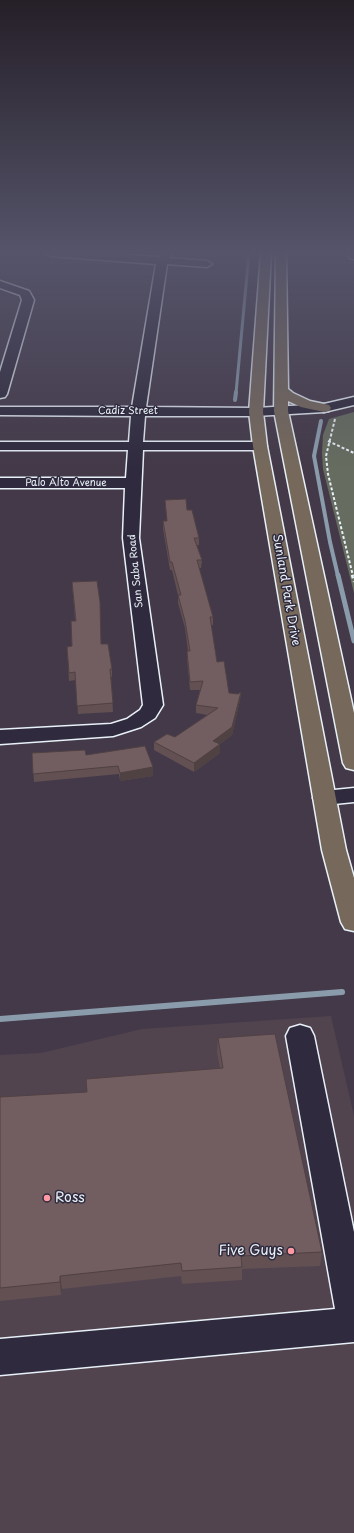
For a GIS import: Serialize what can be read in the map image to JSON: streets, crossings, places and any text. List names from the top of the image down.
{
  "streets": {
    "main road": ["Sunland Park Drive"],
    "street": ["Cadiz Street", "Palo Alto Avenue", "San Saba Road"]
  },
  "crossings": [
    ["Cadiz Street", "San Saba Road"],
    ["Cadiz Street", "Sunland Park Drive"],
    ["Palo Alto Avenue", "San Saba Road"]
  ],
  "places": ["Ross", "Five Guys"]
}
